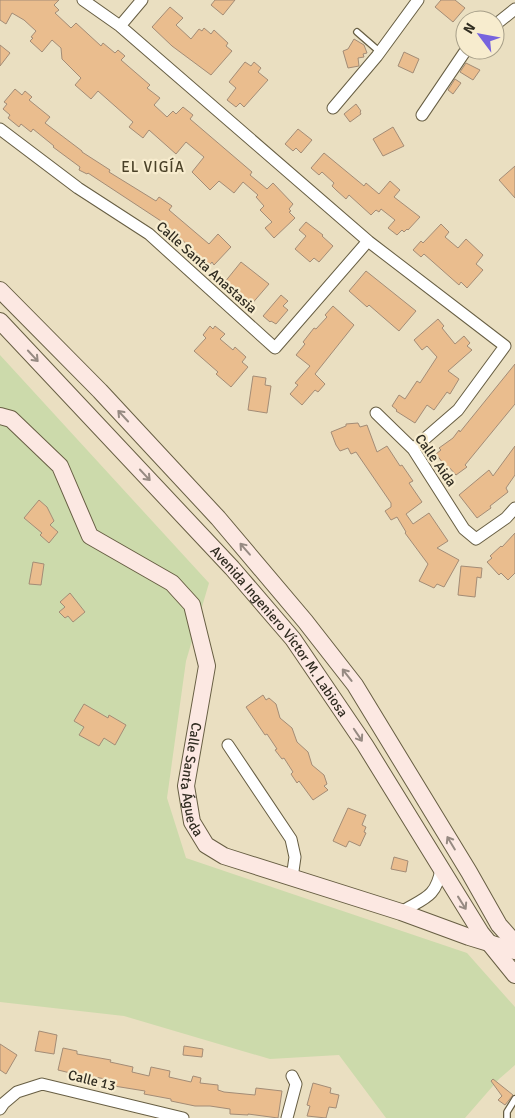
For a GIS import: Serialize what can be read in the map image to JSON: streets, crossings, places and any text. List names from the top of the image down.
{
  "streets": {
    "main road": ["Avenida Ingeniero Víctor M. Labiosa", "Calle Santa Águeda"],
    "street": ["Calle Santa Anastasia", "Calle Aida", "Calle 13"]
  },
  "crossings": [
    ["Avenida Ingeniero Víctor M. Labiosa", "Calle Santa Águeda"]
  ],
  "districts": ["EL VIGÍA"],
  "north": "top left"
}
